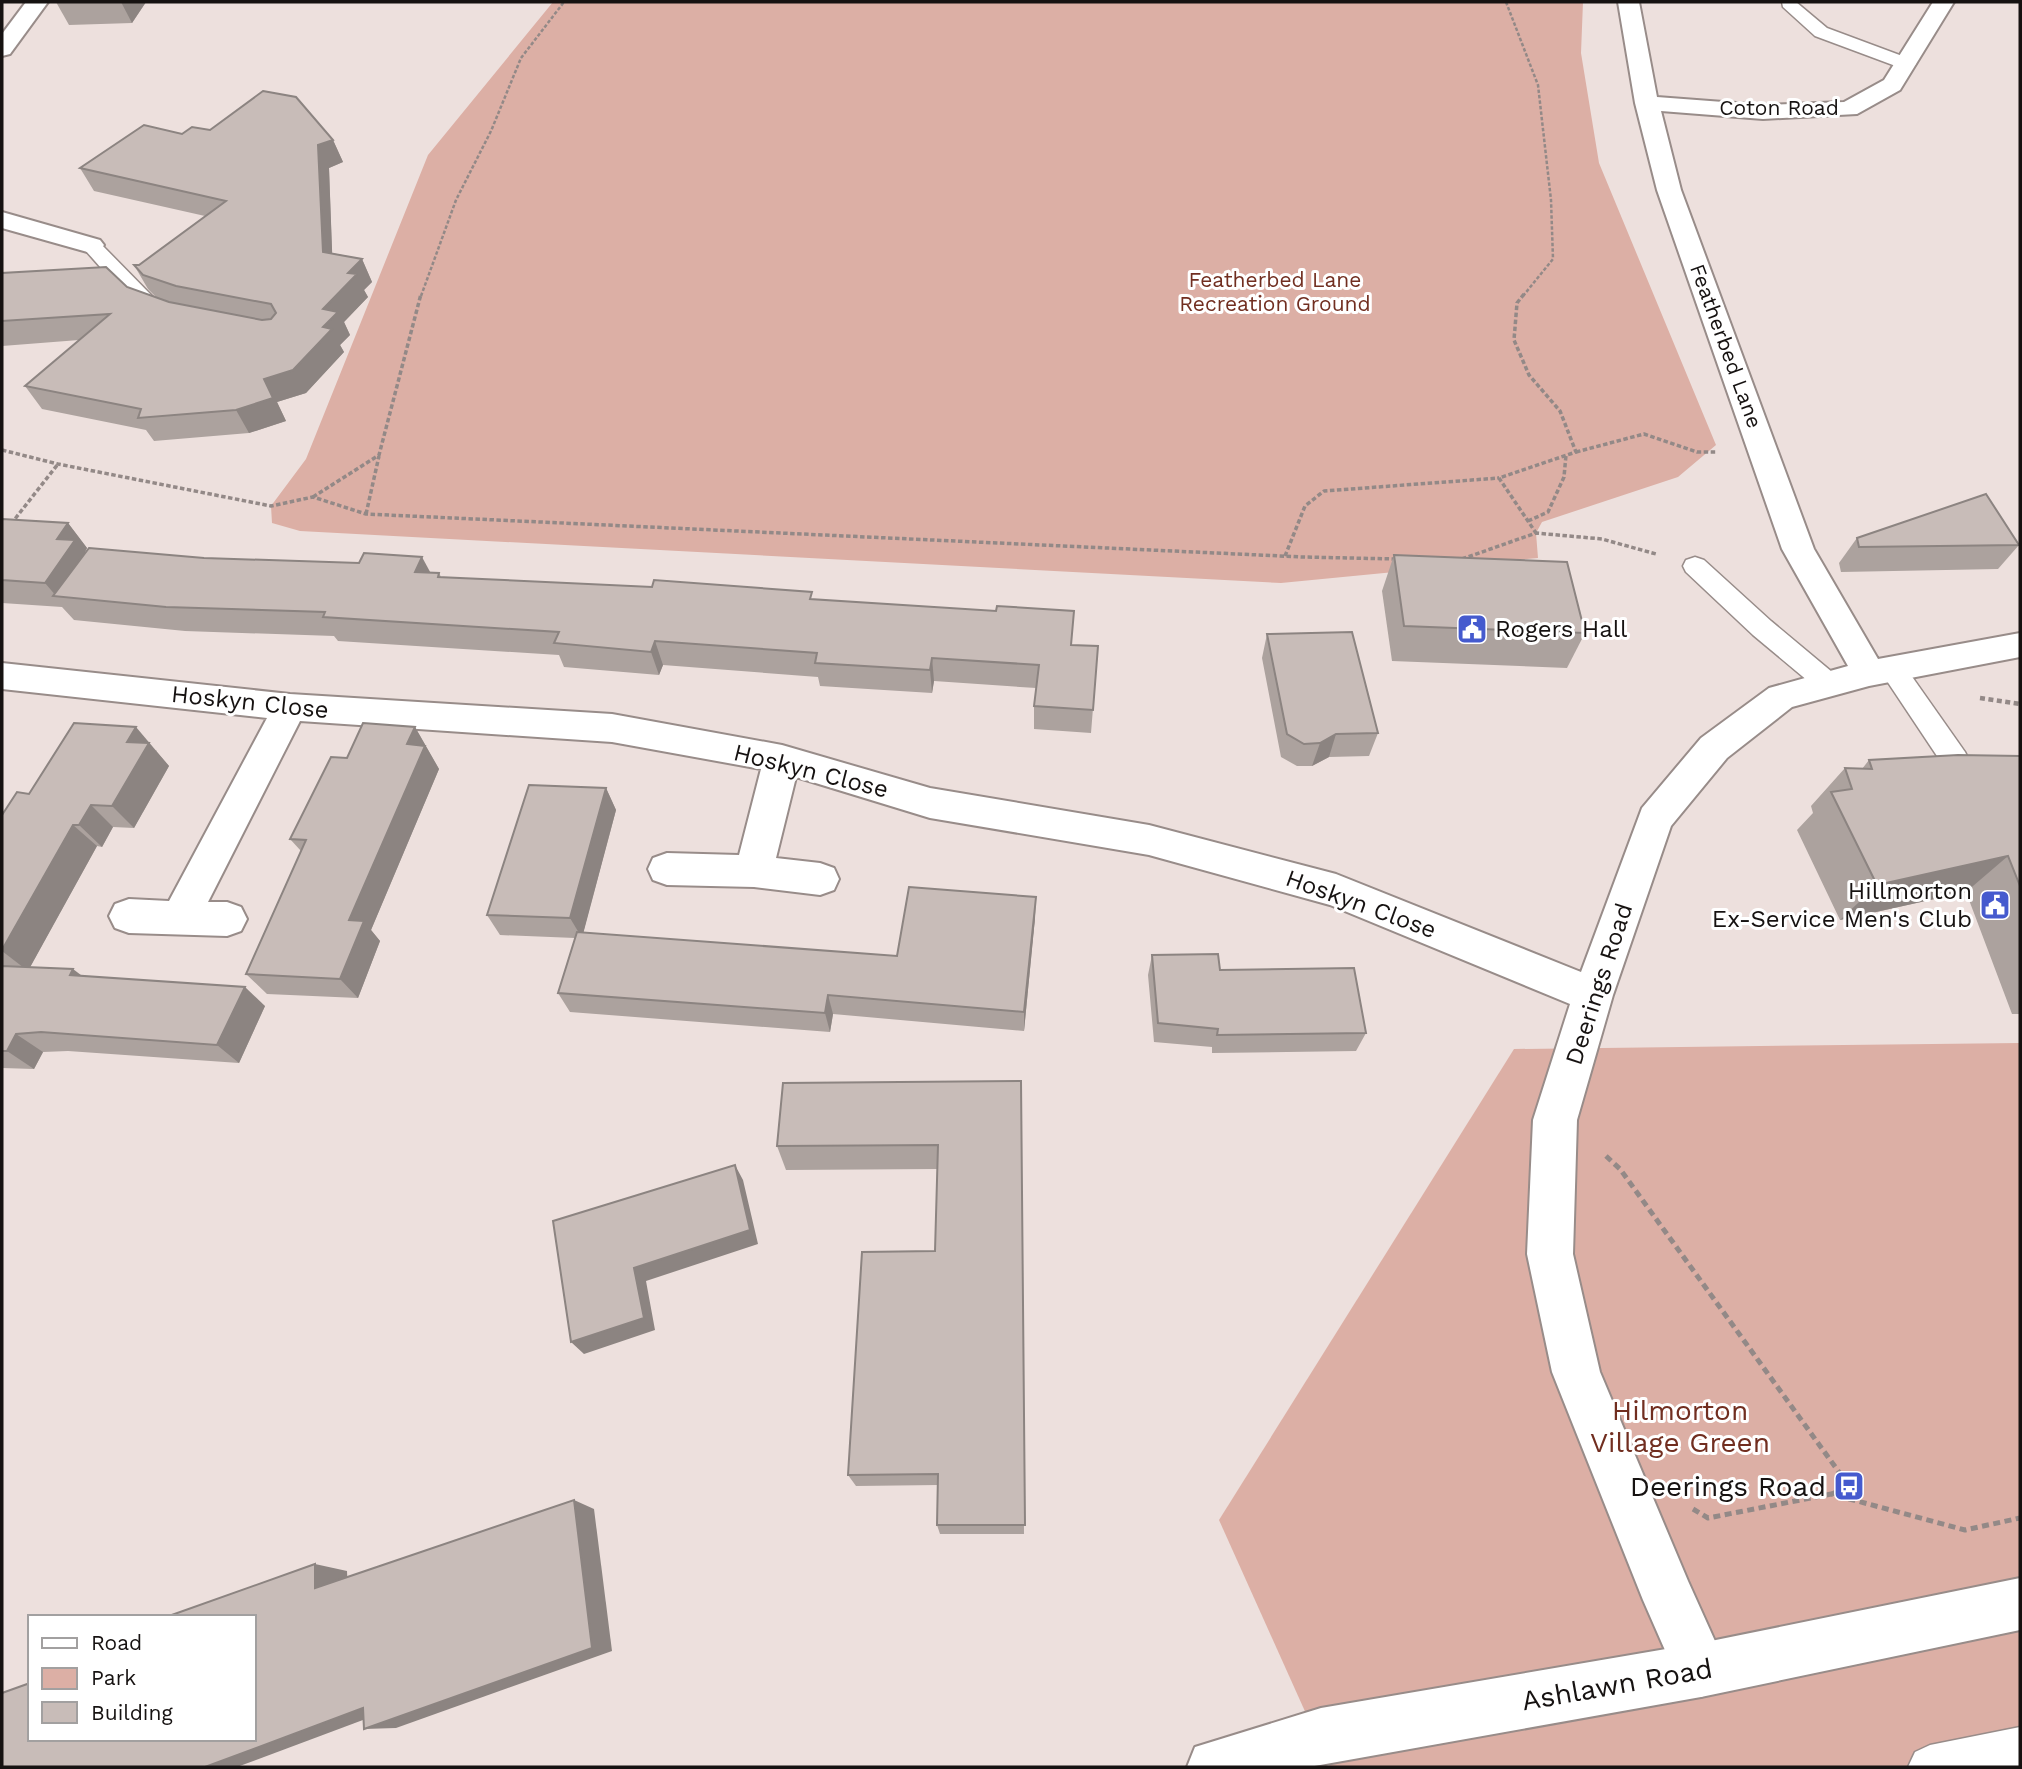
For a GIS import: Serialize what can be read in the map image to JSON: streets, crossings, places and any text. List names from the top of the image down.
{
  "streets": {
    "main road": [
      "Coton Road",
      "Featherbed Lane",
      "Hoskyn Close",
      "Deerings Road",
      "Ashlawn Road"
    ]
  },
  "crossings": [
    ["Coton Road", "Featherbed Lane"],
    ["Featherbed Lane", "Deerings Road"],
    ["Hoskyn Close", "Deerings Road"],
    ["Deerings Road", "Ashlawn Road"]
  ],
  "parks": ["Featherbed Lane Recreation Ground", "Hilmorton Village Green"],
  "places": {
    "public building": ["Rogers Hall", "Hillmorton Ex-Service Men's Club"],
    "bus stop": ["Deerings Road"]
  },
  "legend": ["Road", "Park", "Building"]
}
